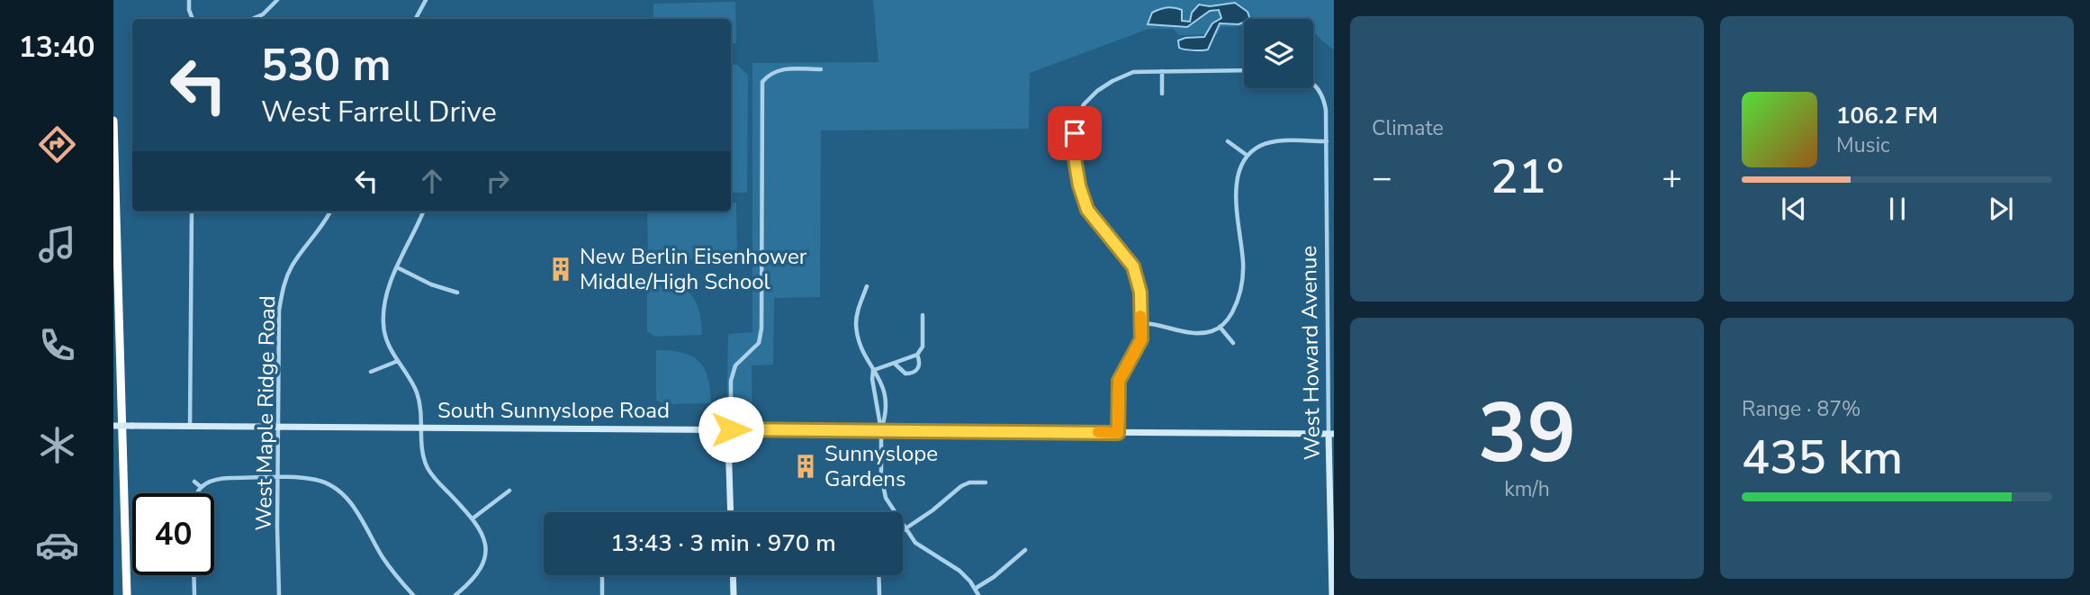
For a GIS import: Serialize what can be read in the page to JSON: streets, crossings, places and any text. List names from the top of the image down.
{
  "streets": {
    "street": ["West Howard Avenue", "South Sunnyslope Road", "West Maple Ridge Road"]
  },
  "crossings": [
    ["West Howard Avenue", "South Sunnyslope Road"],
    ["South Sunnyslope Road", "West Maple Ridge Road"]
  ],
  "places": {
    "building": ["New Berlin Eisenhower Middle/High School", "Sunnyslope Gardens"]
  },
  "page": {
    "tabs": "13:40",
    "tile": [
      "Climate",
      ["39", "km/h"],
      ["Range · 87%", "435 km"]
    ],
    "turn": ["530 m", "West Farrell Drive"],
    "song": ["106.2 FM", "Music"],
    "heat": ["−", "21°", "+"],
    "limit": "40",
    "trip": "13:43 · 3 min · 970 m"
  }
}
